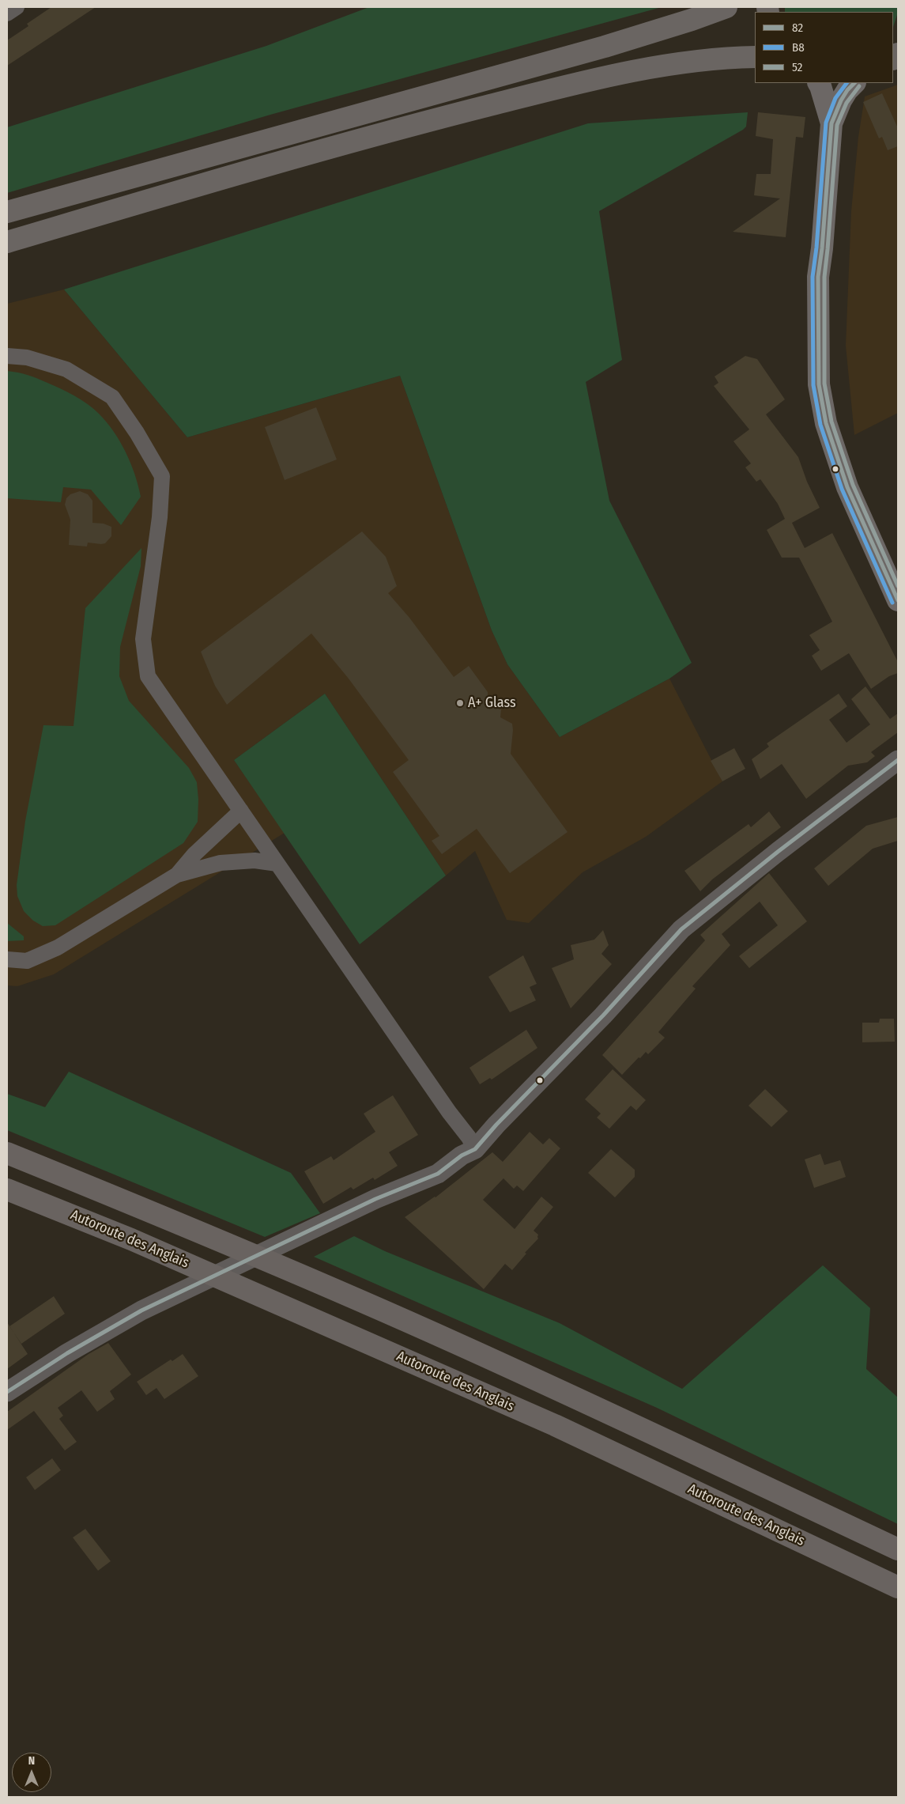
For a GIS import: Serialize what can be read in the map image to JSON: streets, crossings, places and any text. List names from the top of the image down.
{
  "streets": {
    "highway": ["Autoroute des Anglais"]
  },
  "places": ["A+ Glass"],
  "lines": ["transit line 82", "transit line B8", "transit line 52"],
  "legend": ["82", "B8", "52"],
  "north": "top"
}
